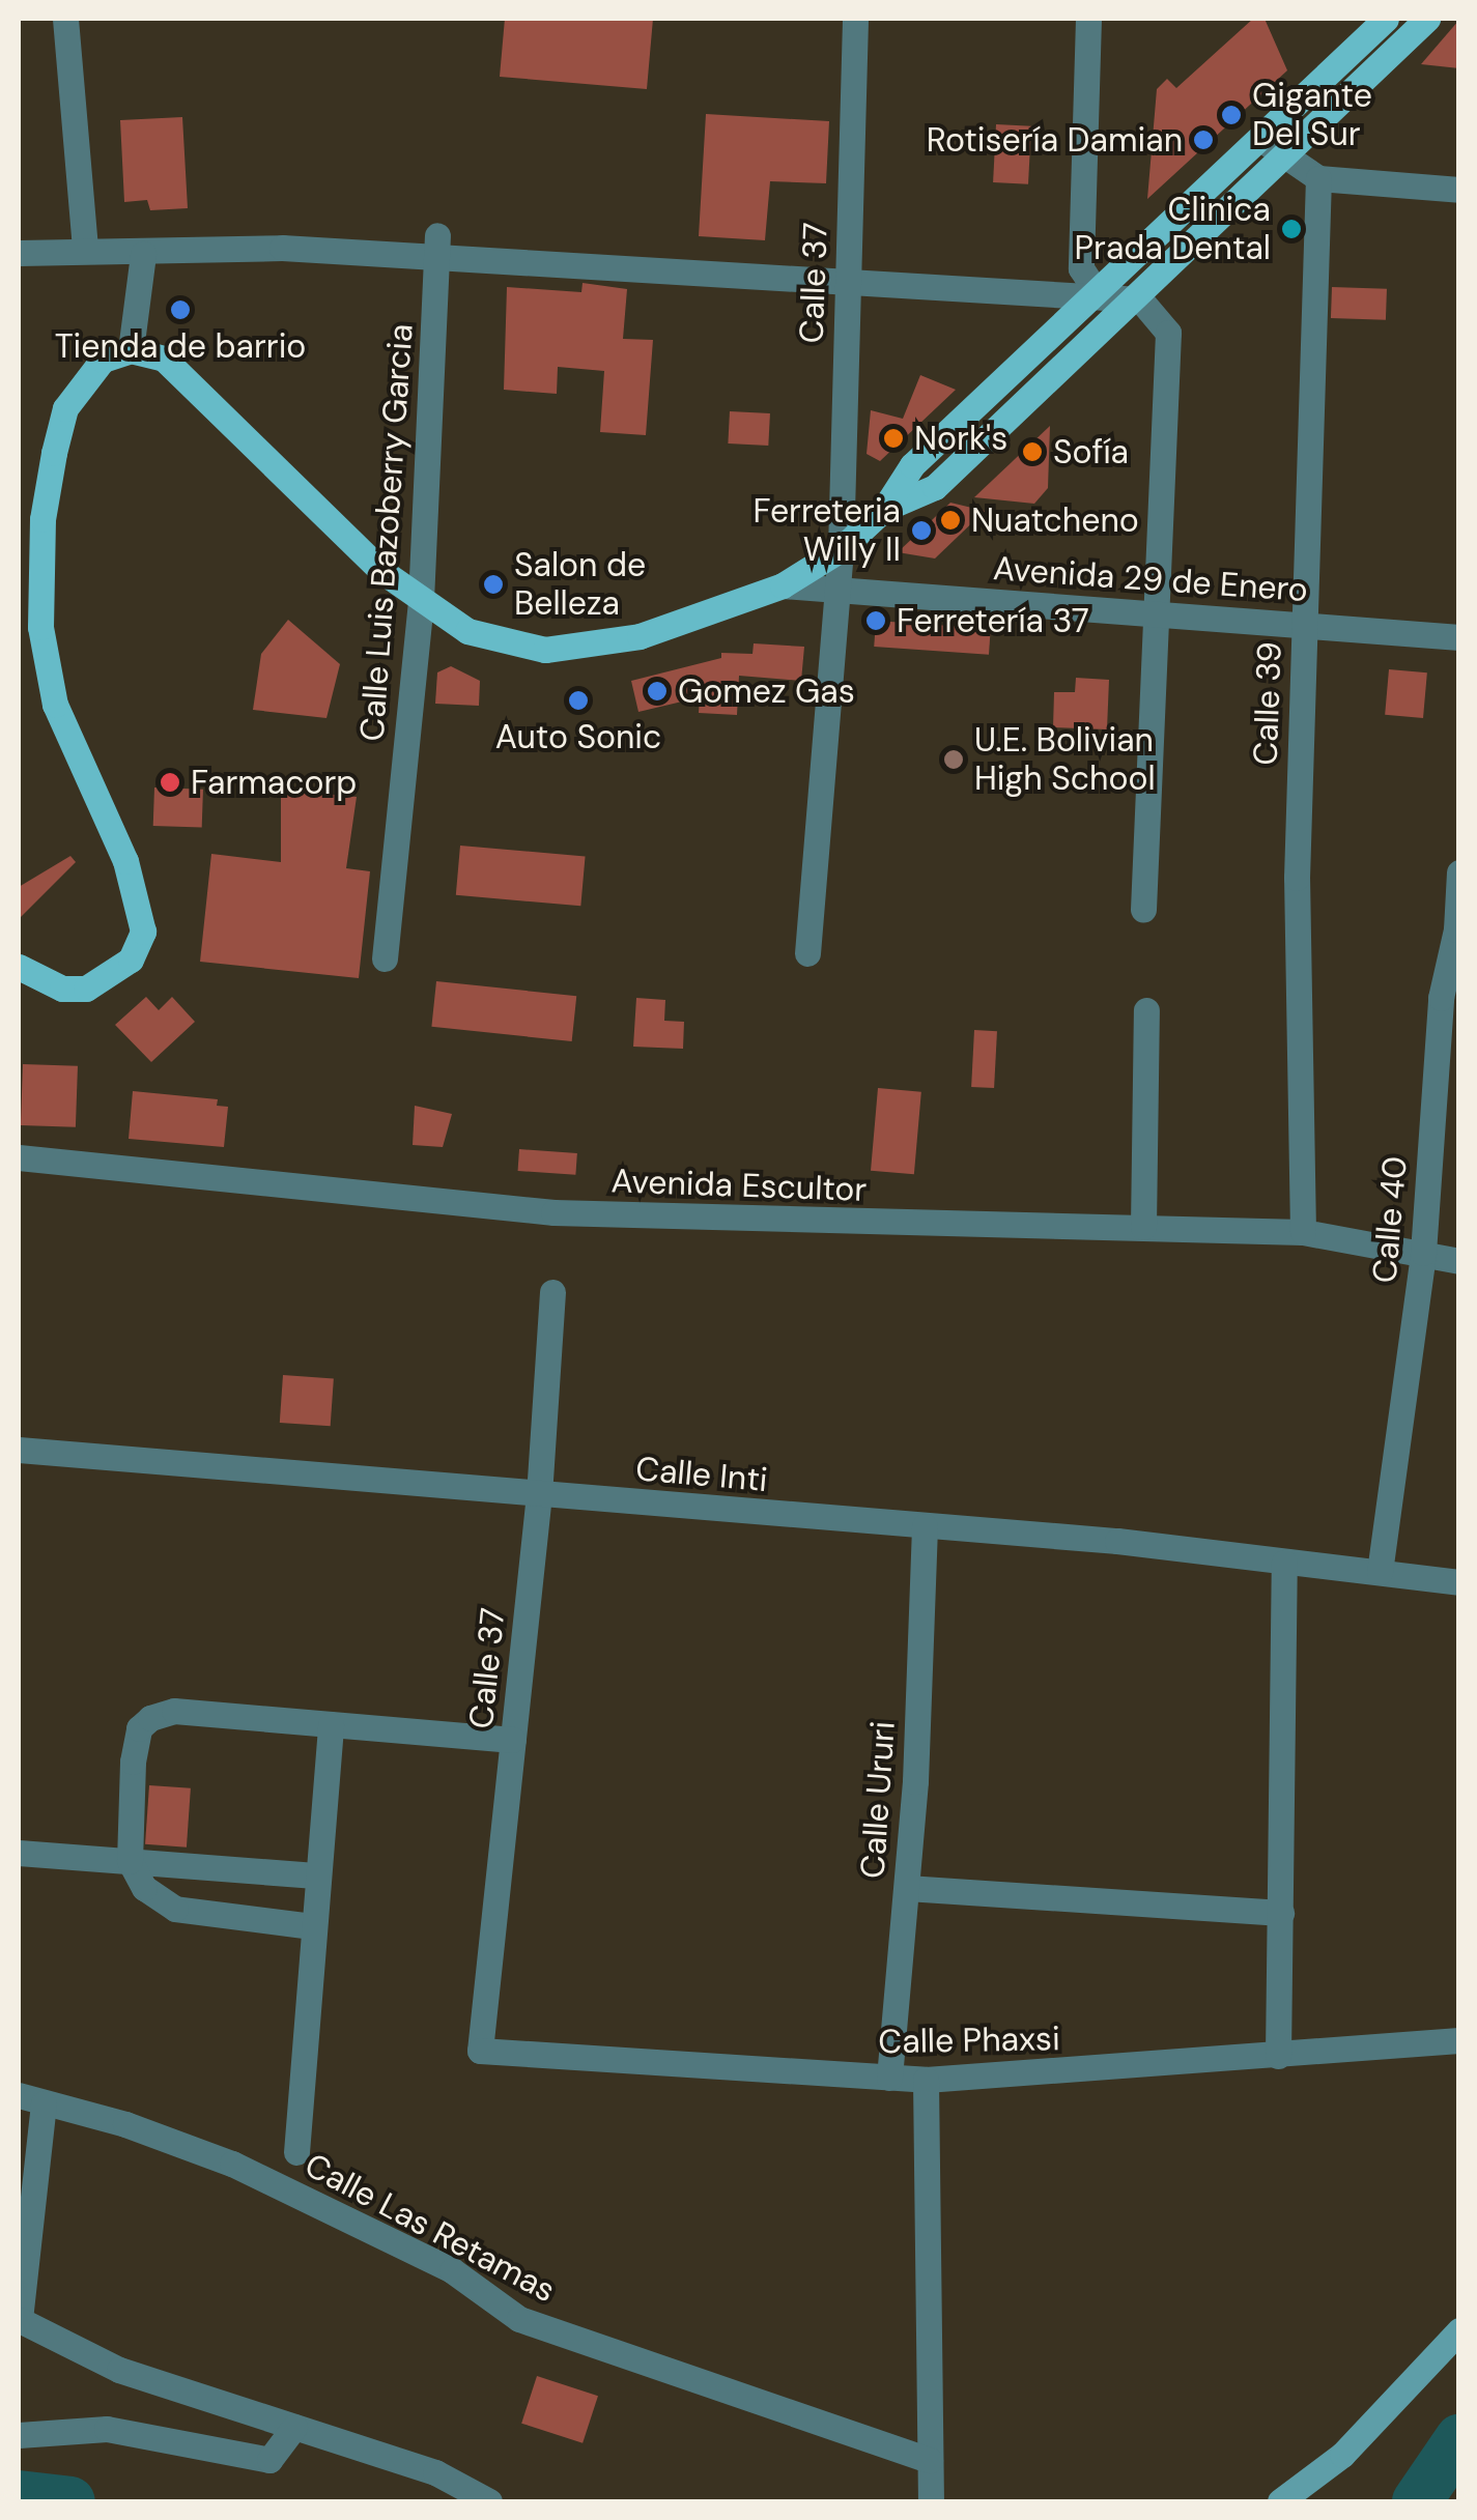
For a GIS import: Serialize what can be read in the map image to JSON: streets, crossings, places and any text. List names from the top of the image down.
{
  "streets": {
    "street": [
      "Calle 37",
      "Calle Luis Bazoberry Garcia",
      "Avenida 29 de Enero",
      "Calle 39",
      "Avenida Escultor",
      "Calle 40",
      "Calle Inti",
      "Calle Ururi",
      "Calle Phaxsi",
      "Calle Las Retamas"
    ]
  },
  "crossings": [
    ["Calle 37", "Avenida 29 de Enero"],
    ["Calle 37", "Calle Inti"],
    ["Calle 37", "Calle Phaxsi"],
    ["Avenida 29 de Enero", "Calle 39"],
    ["Calle 39", "Avenida Escultor"],
    ["Avenida Escultor", "Calle 40"],
    ["Calle 40", "Calle Inti"],
    ["Calle Inti", "Calle Ururi"],
    ["Calle Ururi", "Calle Phaxsi"]
  ],
  "places": [
    "Gigante Del Sur",
    "Rotisería Damian",
    "Clinica Prada Dental",
    "Tienda de barrio",
    "Nork's",
    "Sofía",
    "Nuatcheno",
    "Ferreteria Willy II",
    "Salon de Belleza",
    "Ferretería 37",
    "Gomez Gas",
    "Auto Sonic",
    "U.E. Bolivian High School",
    "Farmacorp"
  ]
}
